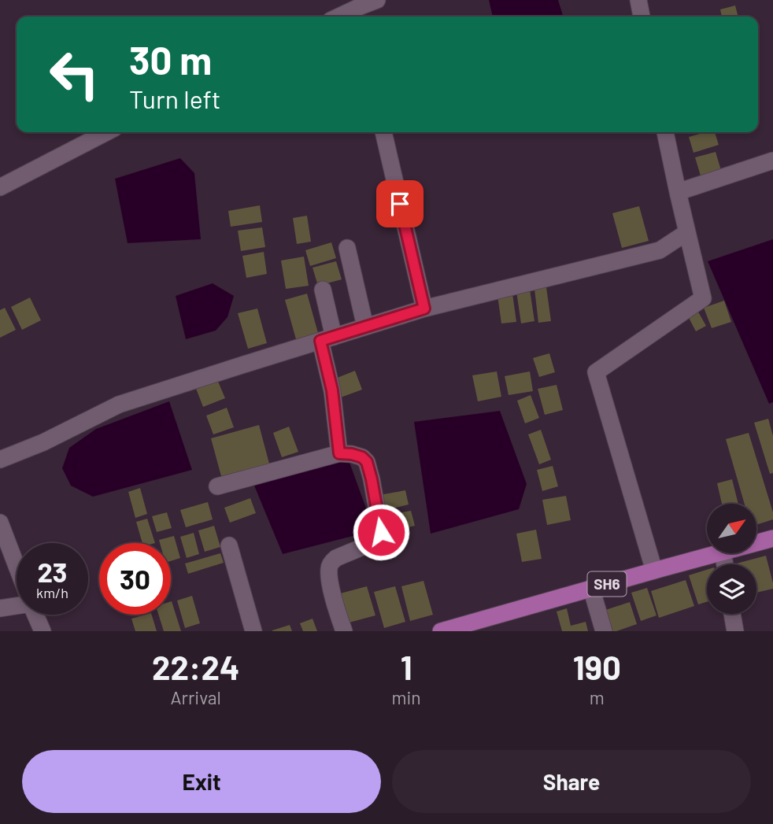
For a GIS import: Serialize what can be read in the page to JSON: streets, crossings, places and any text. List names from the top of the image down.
{
  "streets": {
    "main road": ["SH6"]
  },
  "north": "top right",
  "page": {
    "turn": ["30 m", "Turn left"],
    "speed": "23 km/h",
    "limit": "30",
    "eta": [
      "22:24",
      "Arrival",
      "1",
      "min",
      "190",
      "m"
    ],
    "buttons": ["Exit", "Share"]
  }
}
